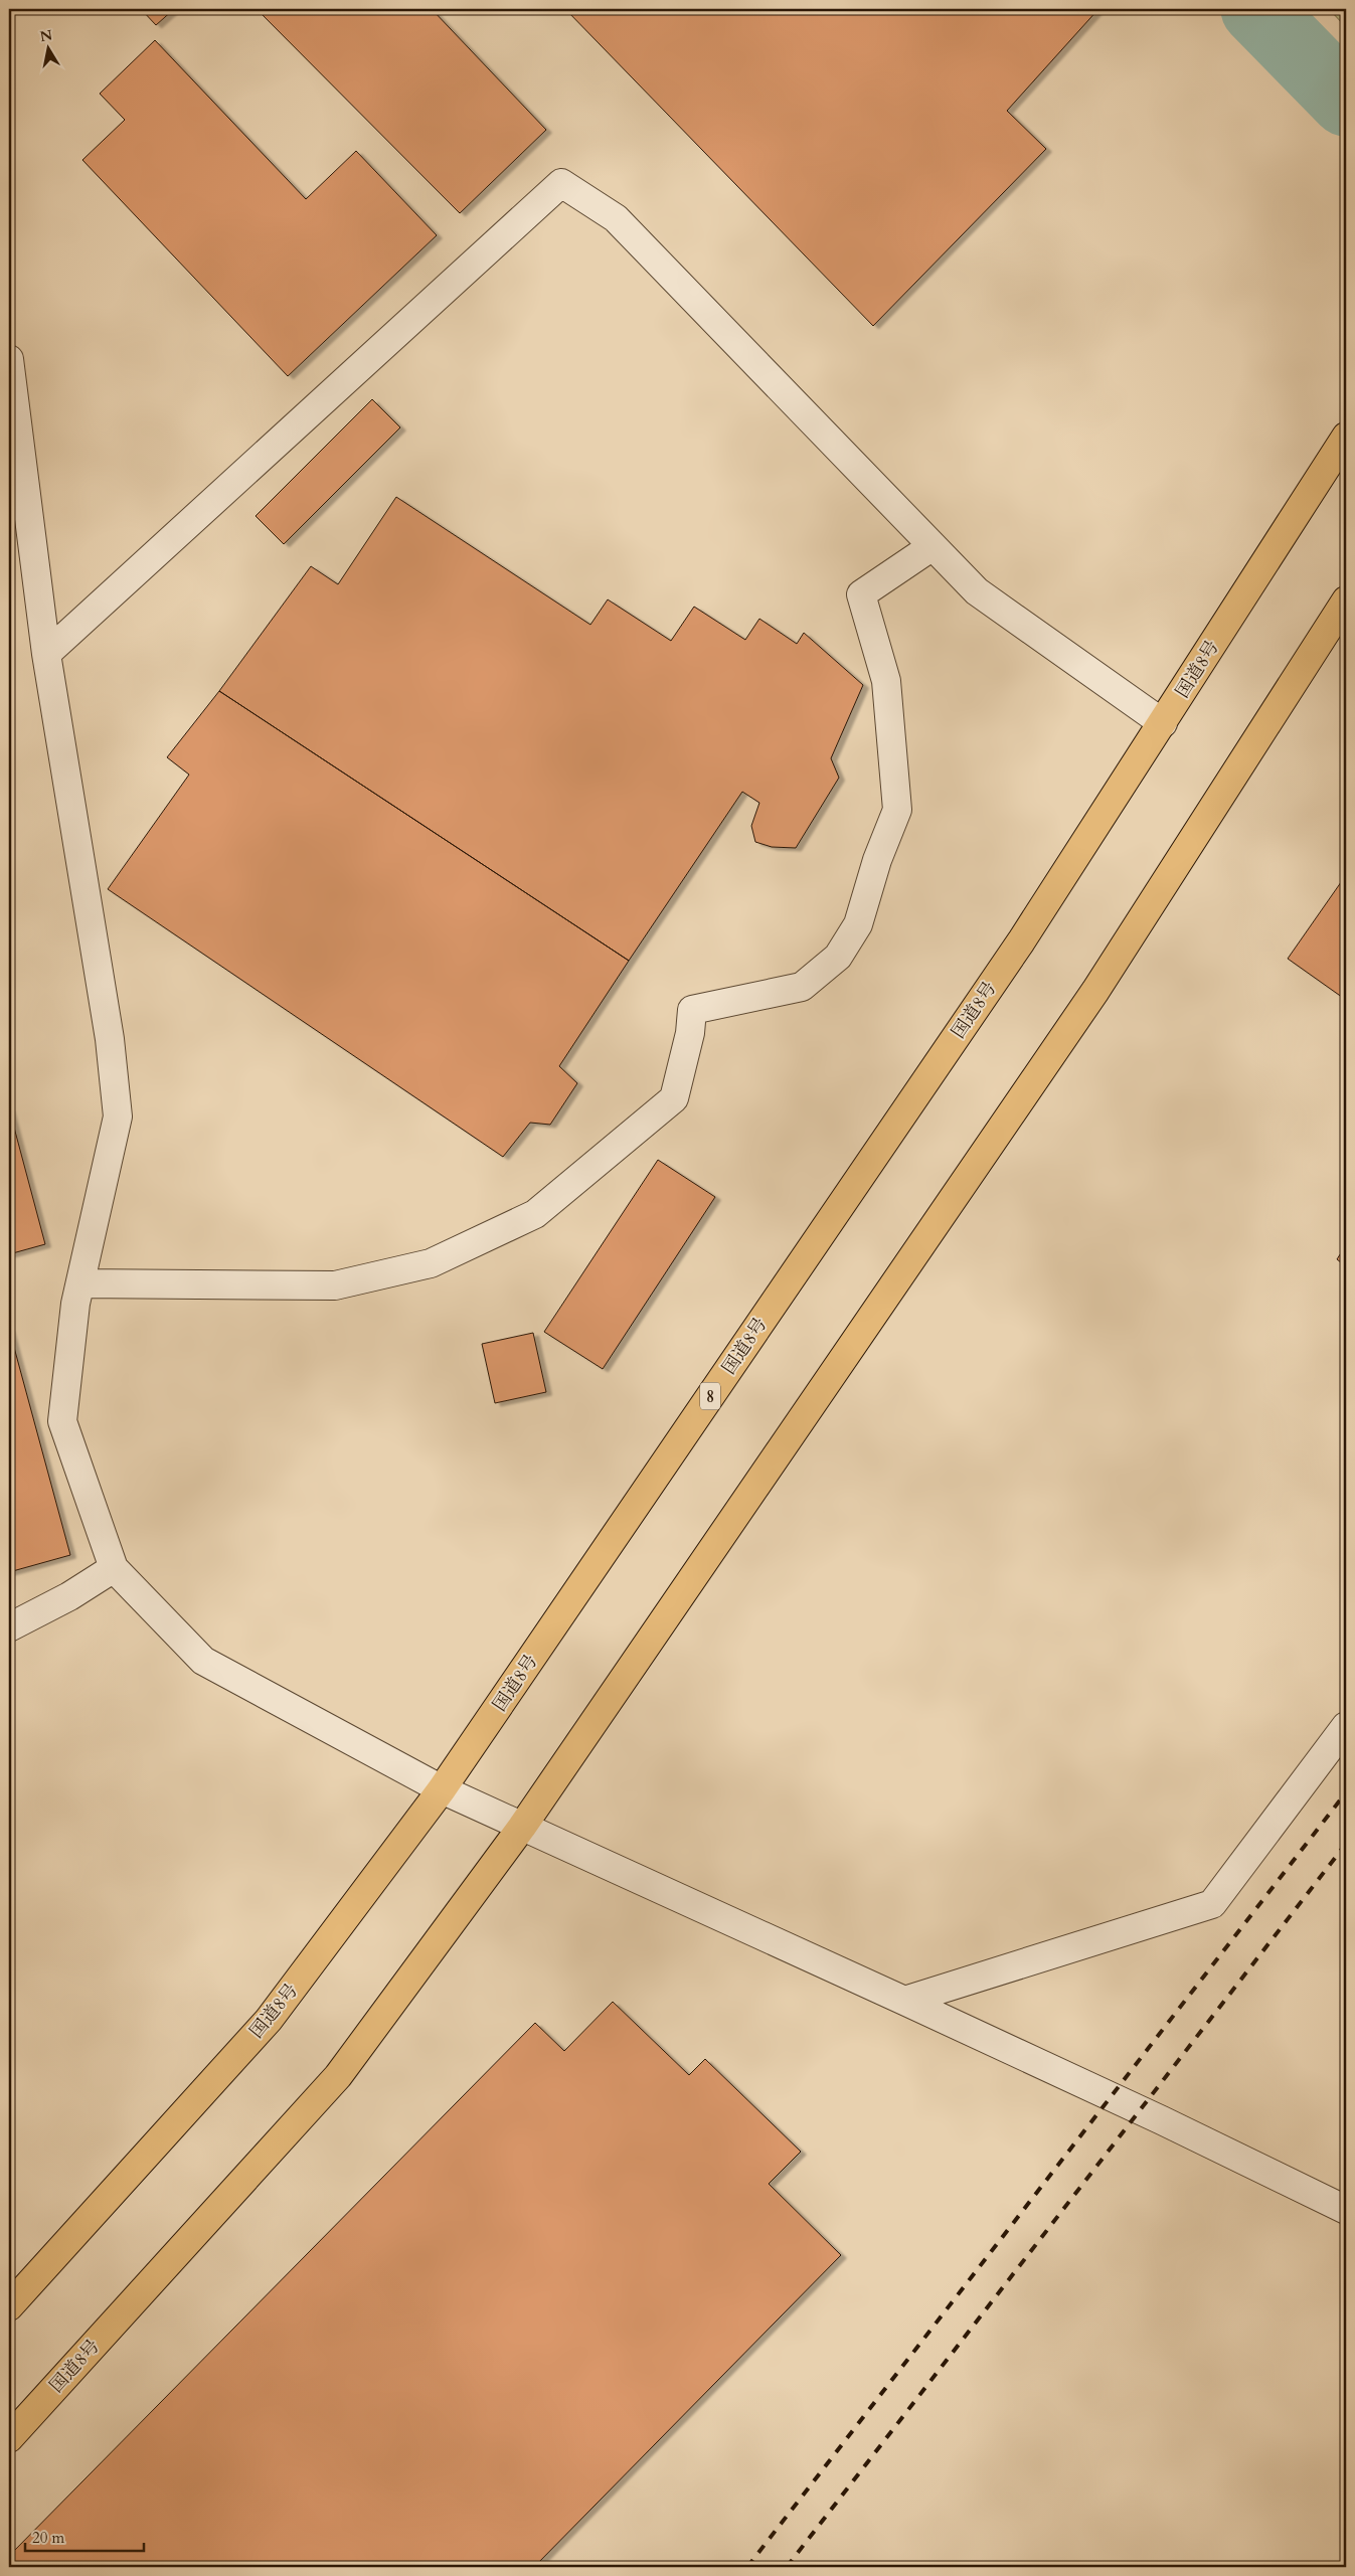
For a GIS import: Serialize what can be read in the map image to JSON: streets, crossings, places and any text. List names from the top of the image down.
{
  "streets": {
    "highway": ["国道8号", "8"]
  },
  "scale_bar": "20 m",
  "north": "top"
}
